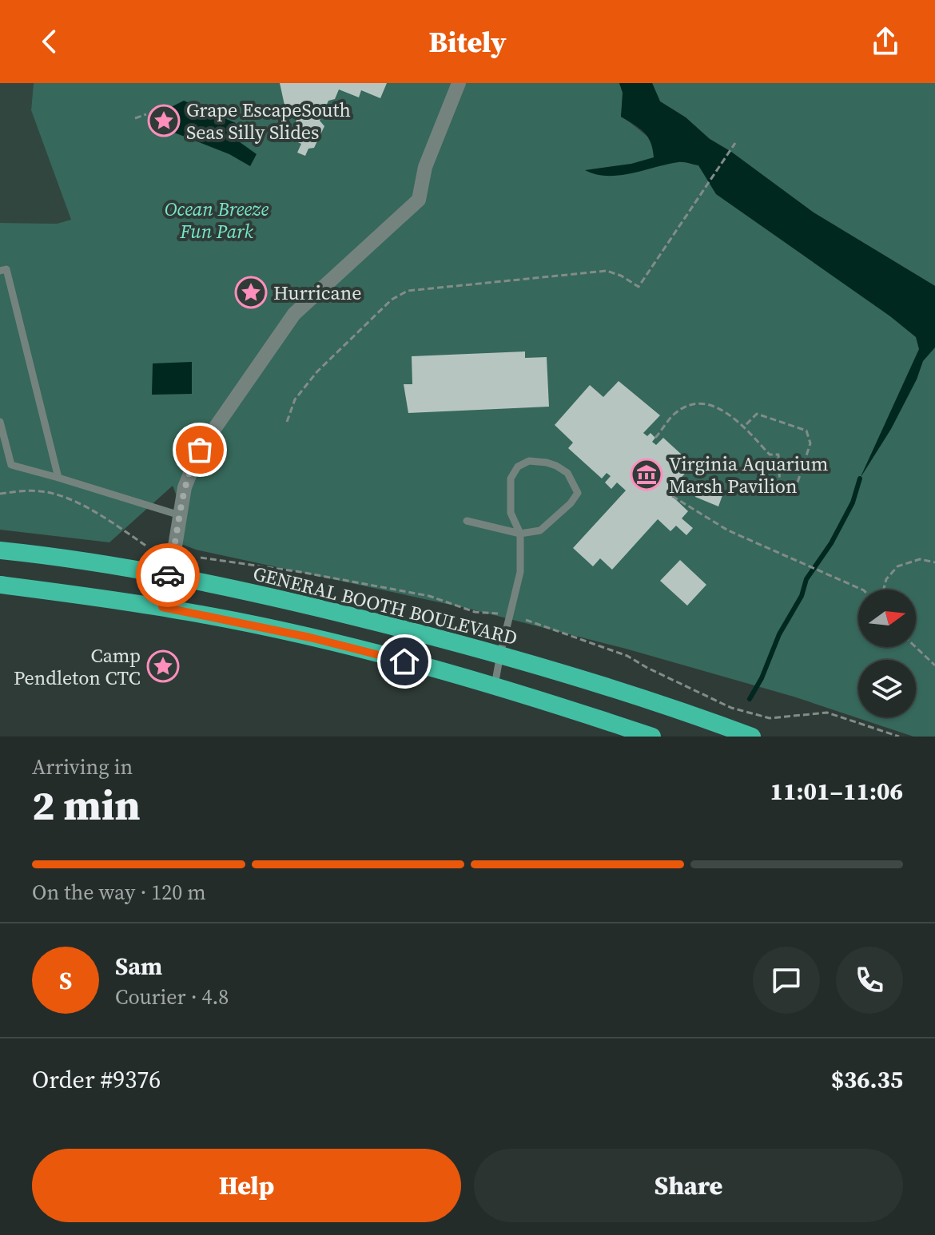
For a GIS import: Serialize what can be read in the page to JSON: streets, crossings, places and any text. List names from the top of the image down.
{
  "streets": {
    "highway": ["GENERAL BOOTH BOULEVARD"]
  },
  "parks": ["Ocean Breeze Fun Park"],
  "places": {
    "place": ["Grape EscapeSouth Seas Silly Slides", "Hurricane", "Camp Pendleton CTC"],
    "museum": ["Virginia Aquarium Marsh Pavilion"]
  },
  "north": "right",
  "page": {
    "header": "Bitely",
    "heading": ["2 min", "Arriving in", "11:01–11:06"],
    "panel": [
      "Sam",
      "Courier · 4.8",
      "Order #9376",
      "$36.35"
    ],
    "bar": "On the way · 120 m",
    "round": "S",
    "buttons": ["Help", "Share"]
  }
}
